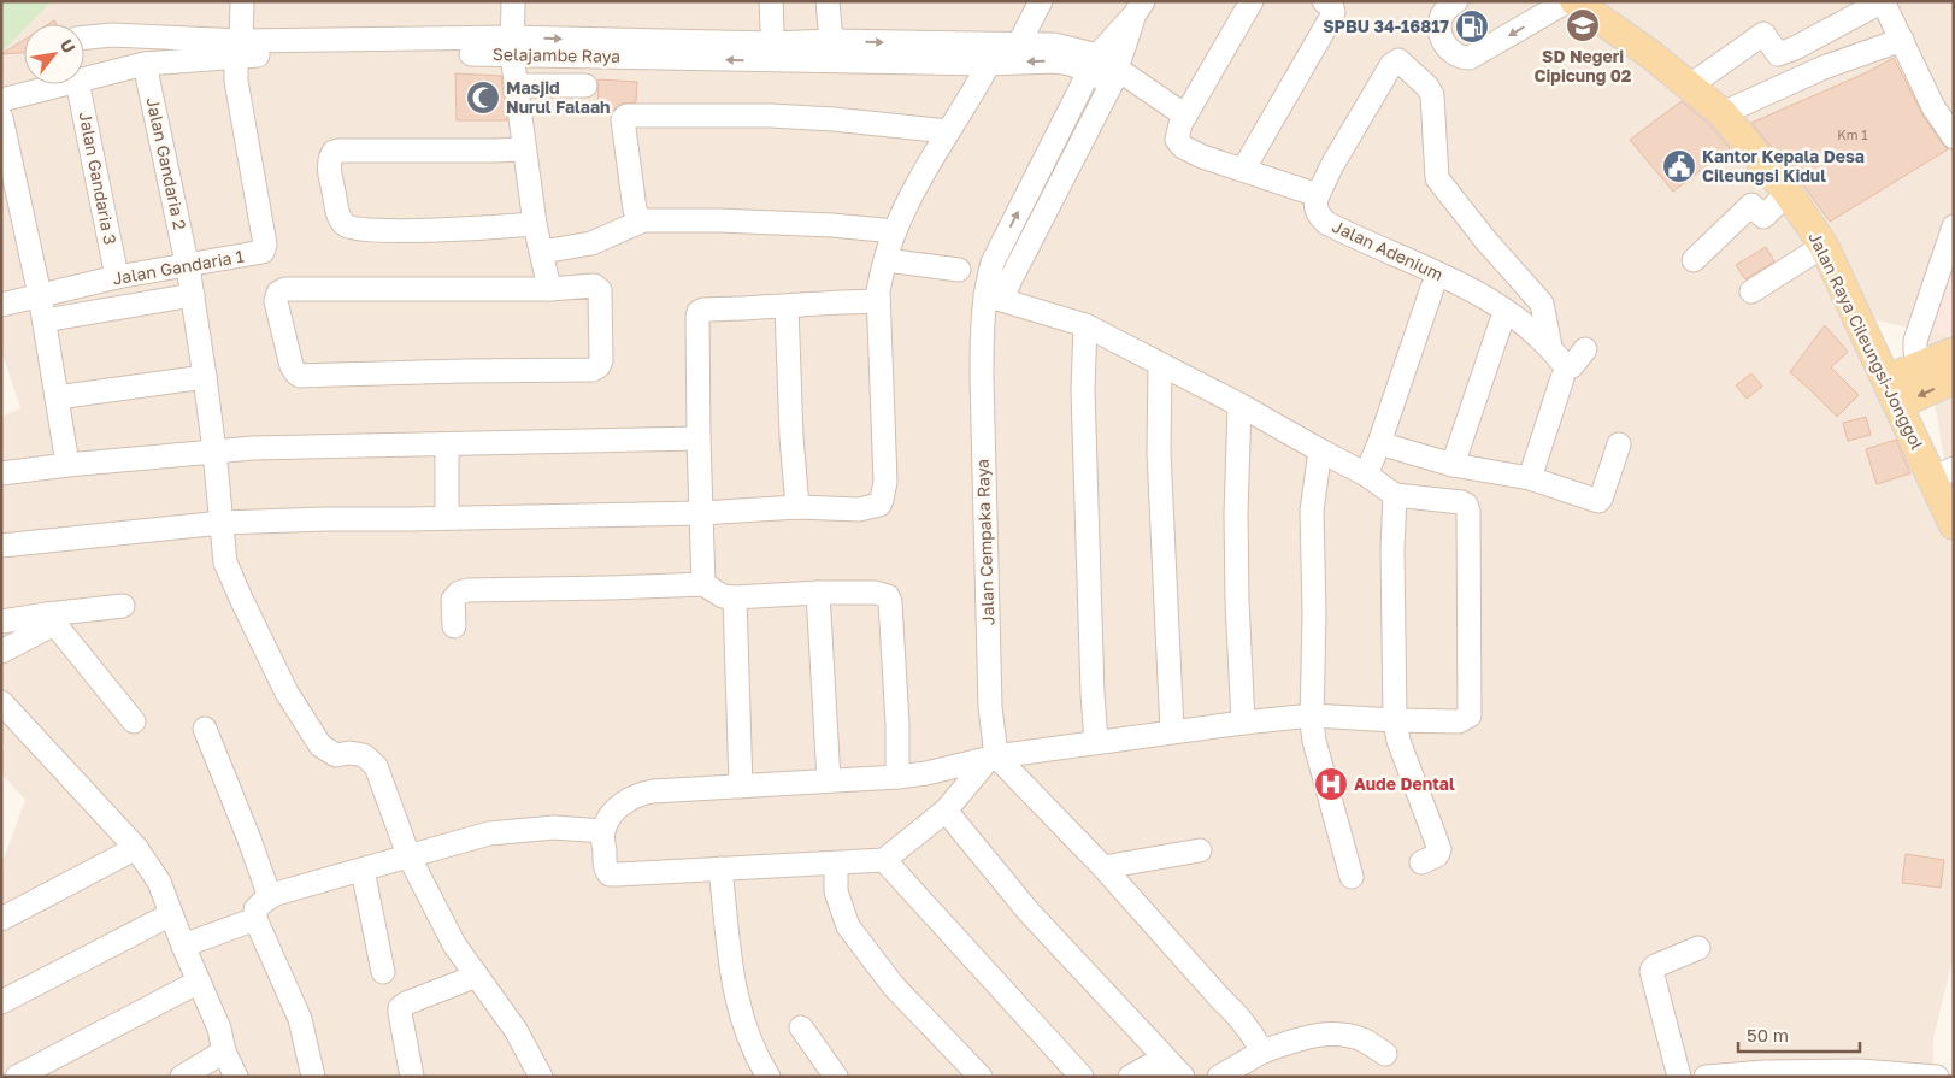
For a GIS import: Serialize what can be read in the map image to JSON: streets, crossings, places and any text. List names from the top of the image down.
{
  "streets": {
    "main road": ["Jalan Raya Cileungsi-Jonggol"],
    "street": [
      "Selajambe Raya",
      "Jalan Gandaria 2",
      "Jalan Gandaria 3",
      "Jalan Adenium",
      "Jalan Gandaria 1",
      "Jalan Cempaka Raya"
    ]
  },
  "crossings": [
    ["Selajambe Raya", "Jalan Gandaria 2"],
    ["Selajambe Raya", "Jalan Gandaria 1"],
    ["Jalan Gandaria 2", "Jalan Gandaria 1"],
    ["Jalan Gandaria 3", "Jalan Gandaria 1"]
  ],
  "places": {
    "school or university": ["SD Negeri Cipicung 02"],
    "fuel station": ["SPBU 34-16817"],
    "mosque": ["Masjid Nurul Falaah"],
    "public building": ["Kantor Kepala Desa Cileungsi Kidul"],
    "hospital": ["Aude Dental"]
  },
  "house_numbers": ["Km 1"],
  "scale_bar": "50 m",
  "north": "top right"
}
